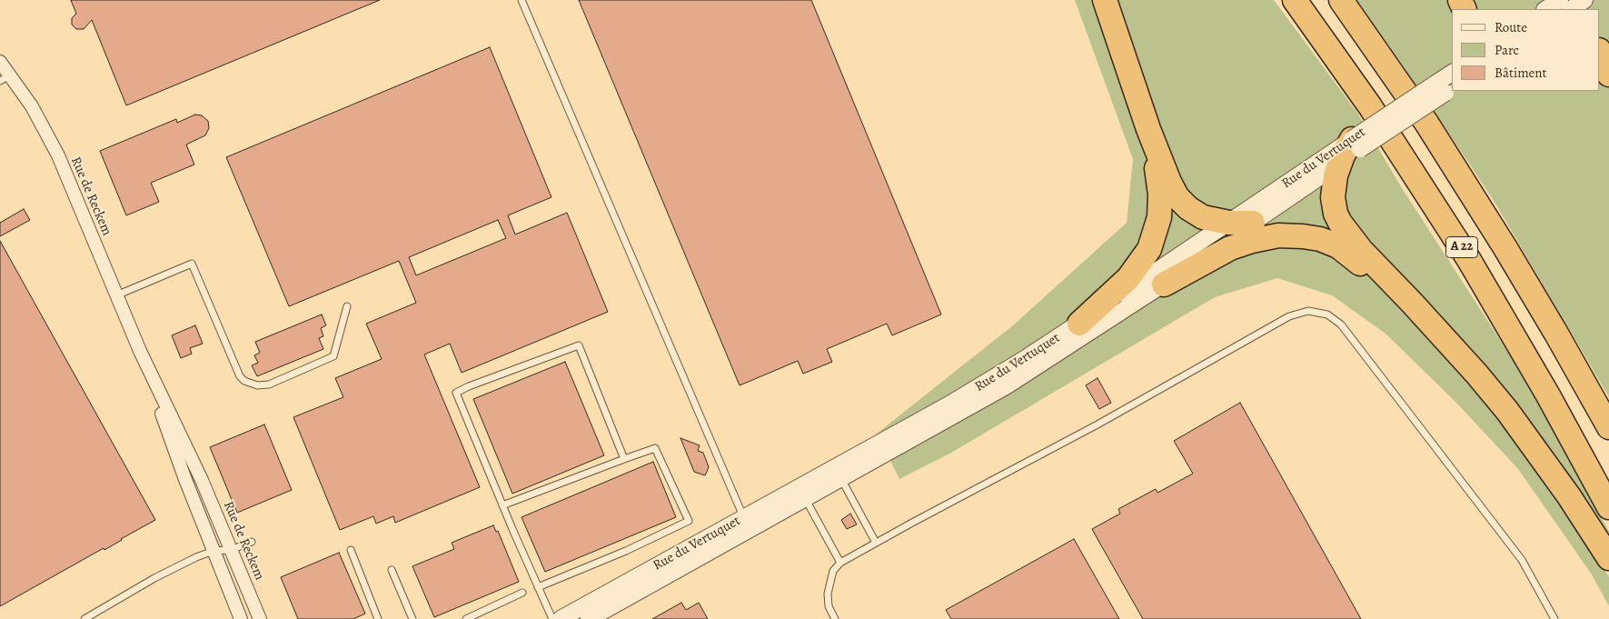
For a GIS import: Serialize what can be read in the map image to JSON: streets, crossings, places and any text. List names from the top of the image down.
{
  "streets": {
    "highway": ["A 22"],
    "street": ["Rue du Vertuquet", "Rue de Reckem"]
  },
  "legend": ["Route", "Parc", "Bâtiment"]
}
